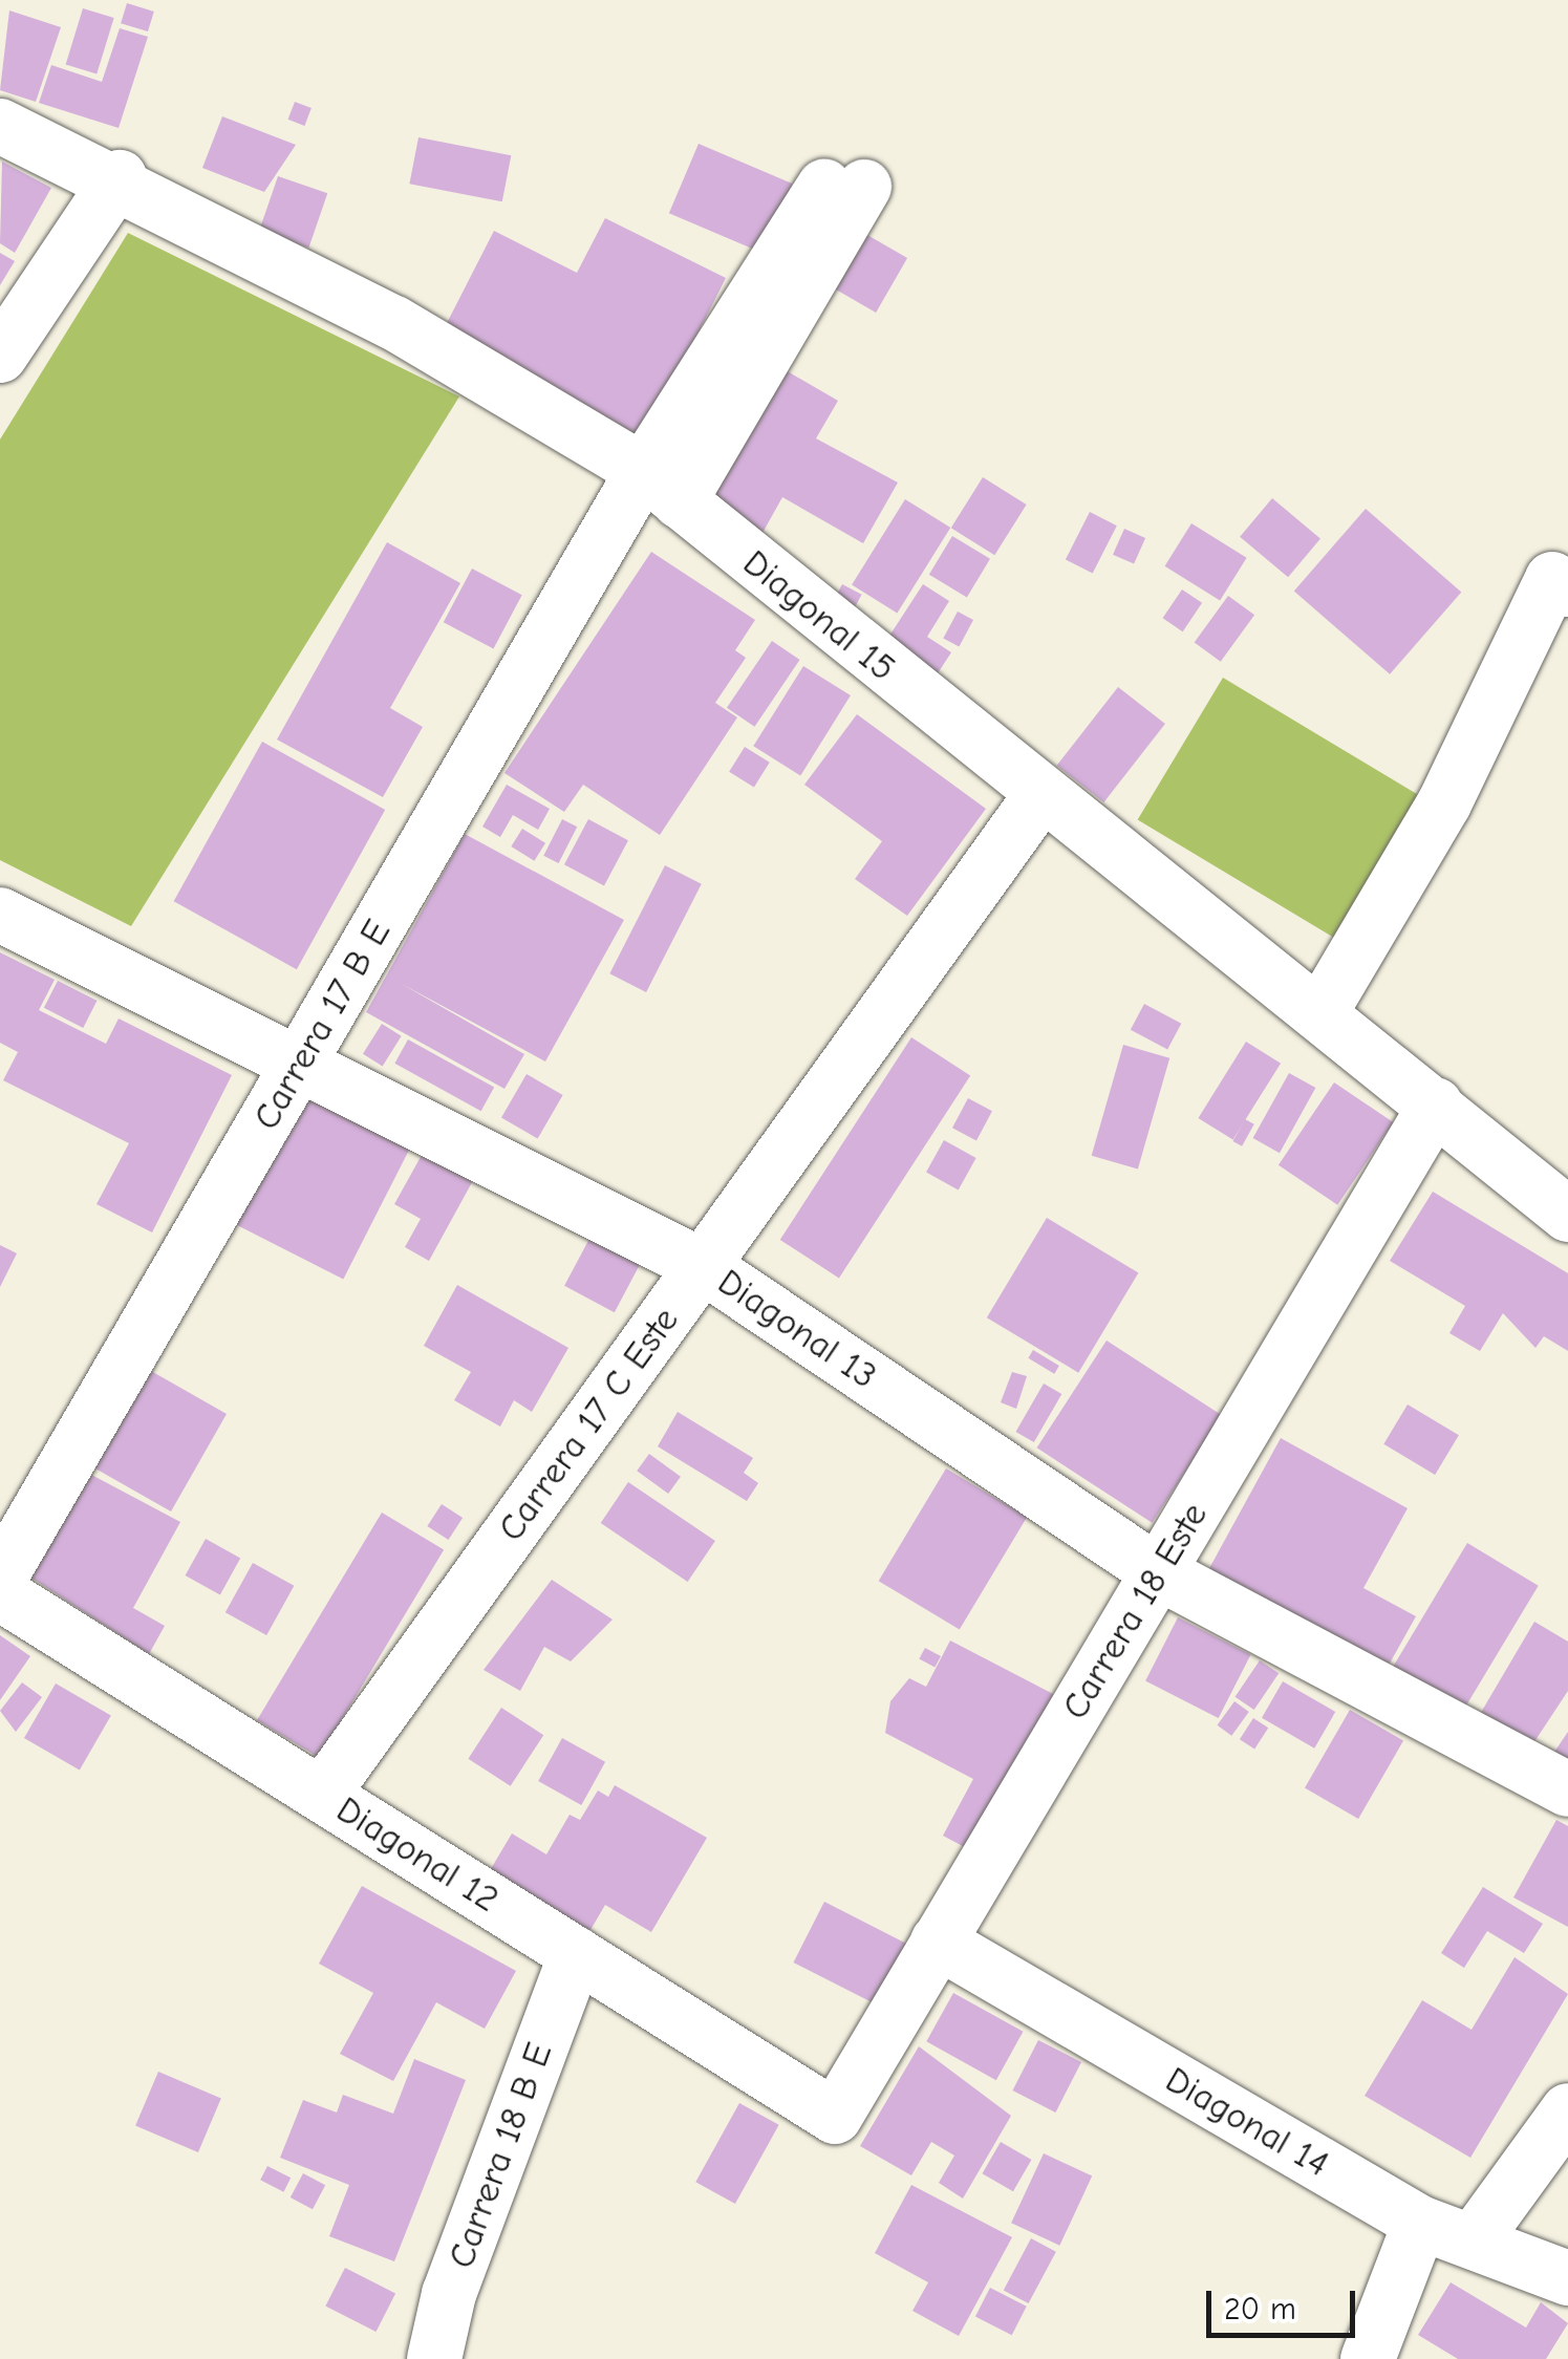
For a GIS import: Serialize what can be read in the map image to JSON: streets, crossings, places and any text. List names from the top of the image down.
{
  "streets": {
    "street": [
      "Diagonal 15",
      "Carrera 17 B E",
      "Diagonal 13",
      "Carrera 17 C Este",
      "Carrera 18 Este",
      "Diagonal 12",
      "Diagonal 14",
      "Carrera 18 B E"
    ]
  },
  "crossings": [
    ["Diagonal 15", "Carrera 17 B E"],
    ["Diagonal 15", "Carrera 17 C Este"],
    ["Diagonal 15", "Carrera 18 Este"],
    ["Carrera 17 B E", "Diagonal 13"],
    ["Diagonal 13", "Carrera 17 C Este"],
    ["Diagonal 13", "Carrera 18 Este"],
    ["Carrera 17 C Este", "Diagonal 12"],
    ["Carrera 18 Este", "Diagonal 12"],
    ["Carrera 18 Este", "Diagonal 14"],
    ["Diagonal 12", "Carrera 18 B E"]
  ],
  "scale_bar": "20 m"
}
